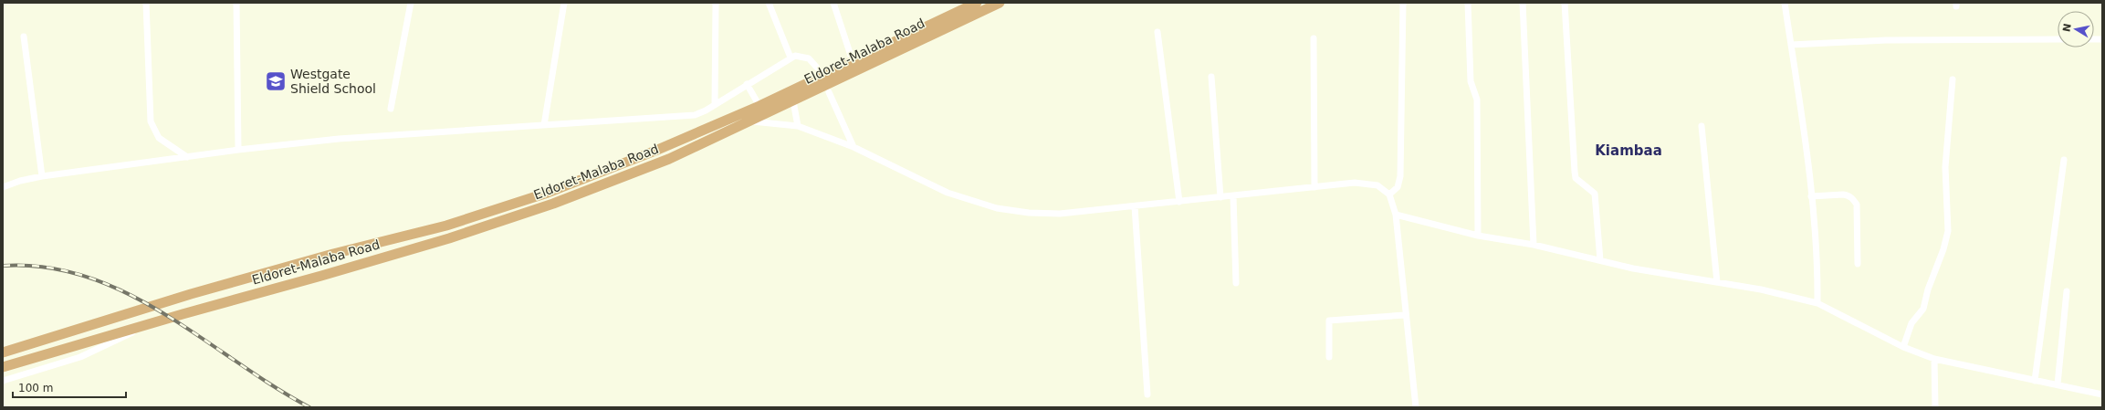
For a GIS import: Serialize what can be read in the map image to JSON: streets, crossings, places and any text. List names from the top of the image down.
{
  "streets": {
    "highway": ["Eldoret-Malaba Road"]
  },
  "districts": ["Kiambaa"],
  "places": {
    "school or university": ["Westgate Shield School"]
  },
  "scale_bar": "100 m",
  "north": "left"
}
